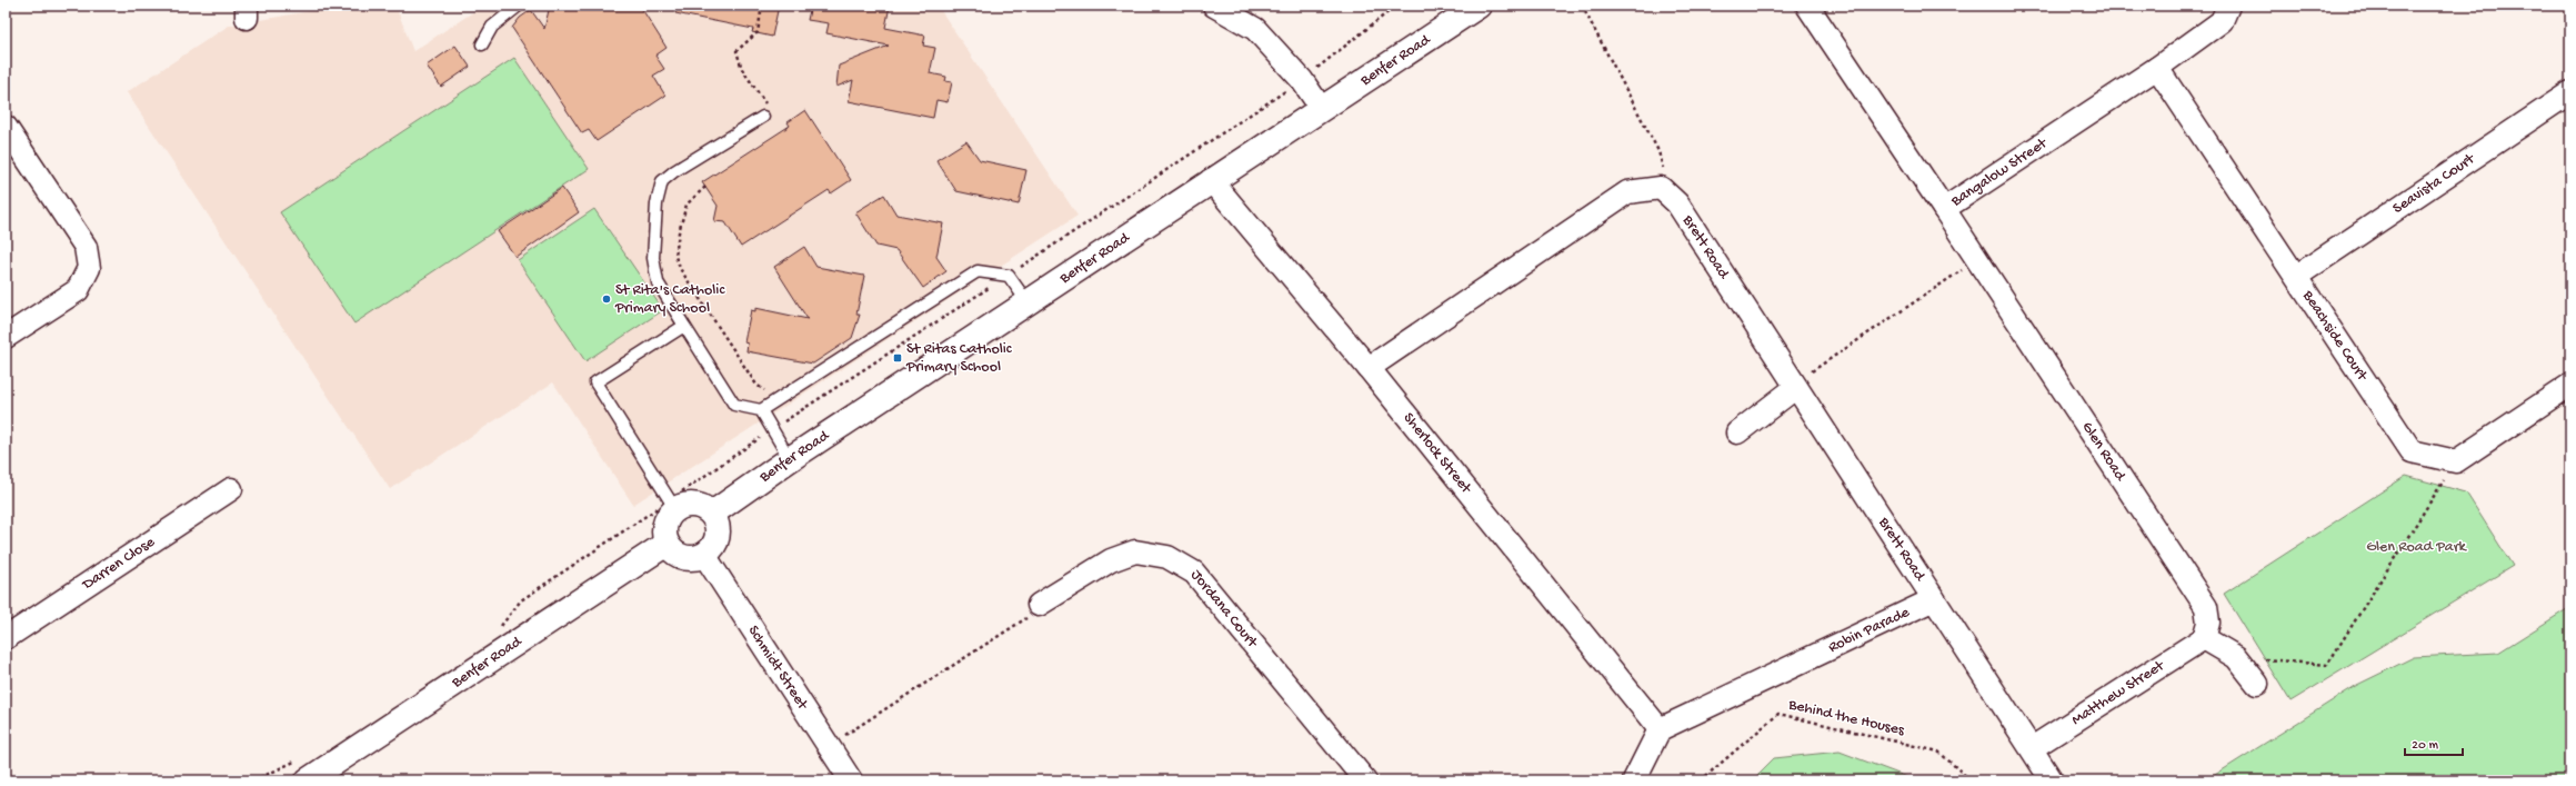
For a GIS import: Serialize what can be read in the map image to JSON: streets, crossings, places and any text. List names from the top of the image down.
{
  "streets": {
    "street": [
      "Benfer Road",
      "Bangalow Street",
      "Seavista Court",
      "Brett Road",
      "Beachside Court",
      "Glen Road",
      "Sherlock Street",
      "Darren Close",
      "Jordana Court",
      "Robin Parade",
      "Schmidt Street",
      "Matthew Street"
    ],
    "path": ["Behind the Houses"]
  },
  "crossings": [
    ["Benfer Road", "Sherlock Street"],
    ["Benfer Road", "Schmidt Street"],
    ["Bangalow Street", "Beachside Court"],
    ["Bangalow Street", "Glen Road"],
    ["Seavista Court", "Beachside Court"],
    ["Brett Road", "Robin Parade"],
    ["Glen Road", "Matthew Street"],
    ["Sherlock Street", "Robin Parade"]
  ],
  "parks": ["Glen Road Park"],
  "places": {
    "other": ["St Rita's Catholic Primary School"],
    "transit": ["St Ritas Catholic Primary School"]
  },
  "scale_bar": "20 m"
}
